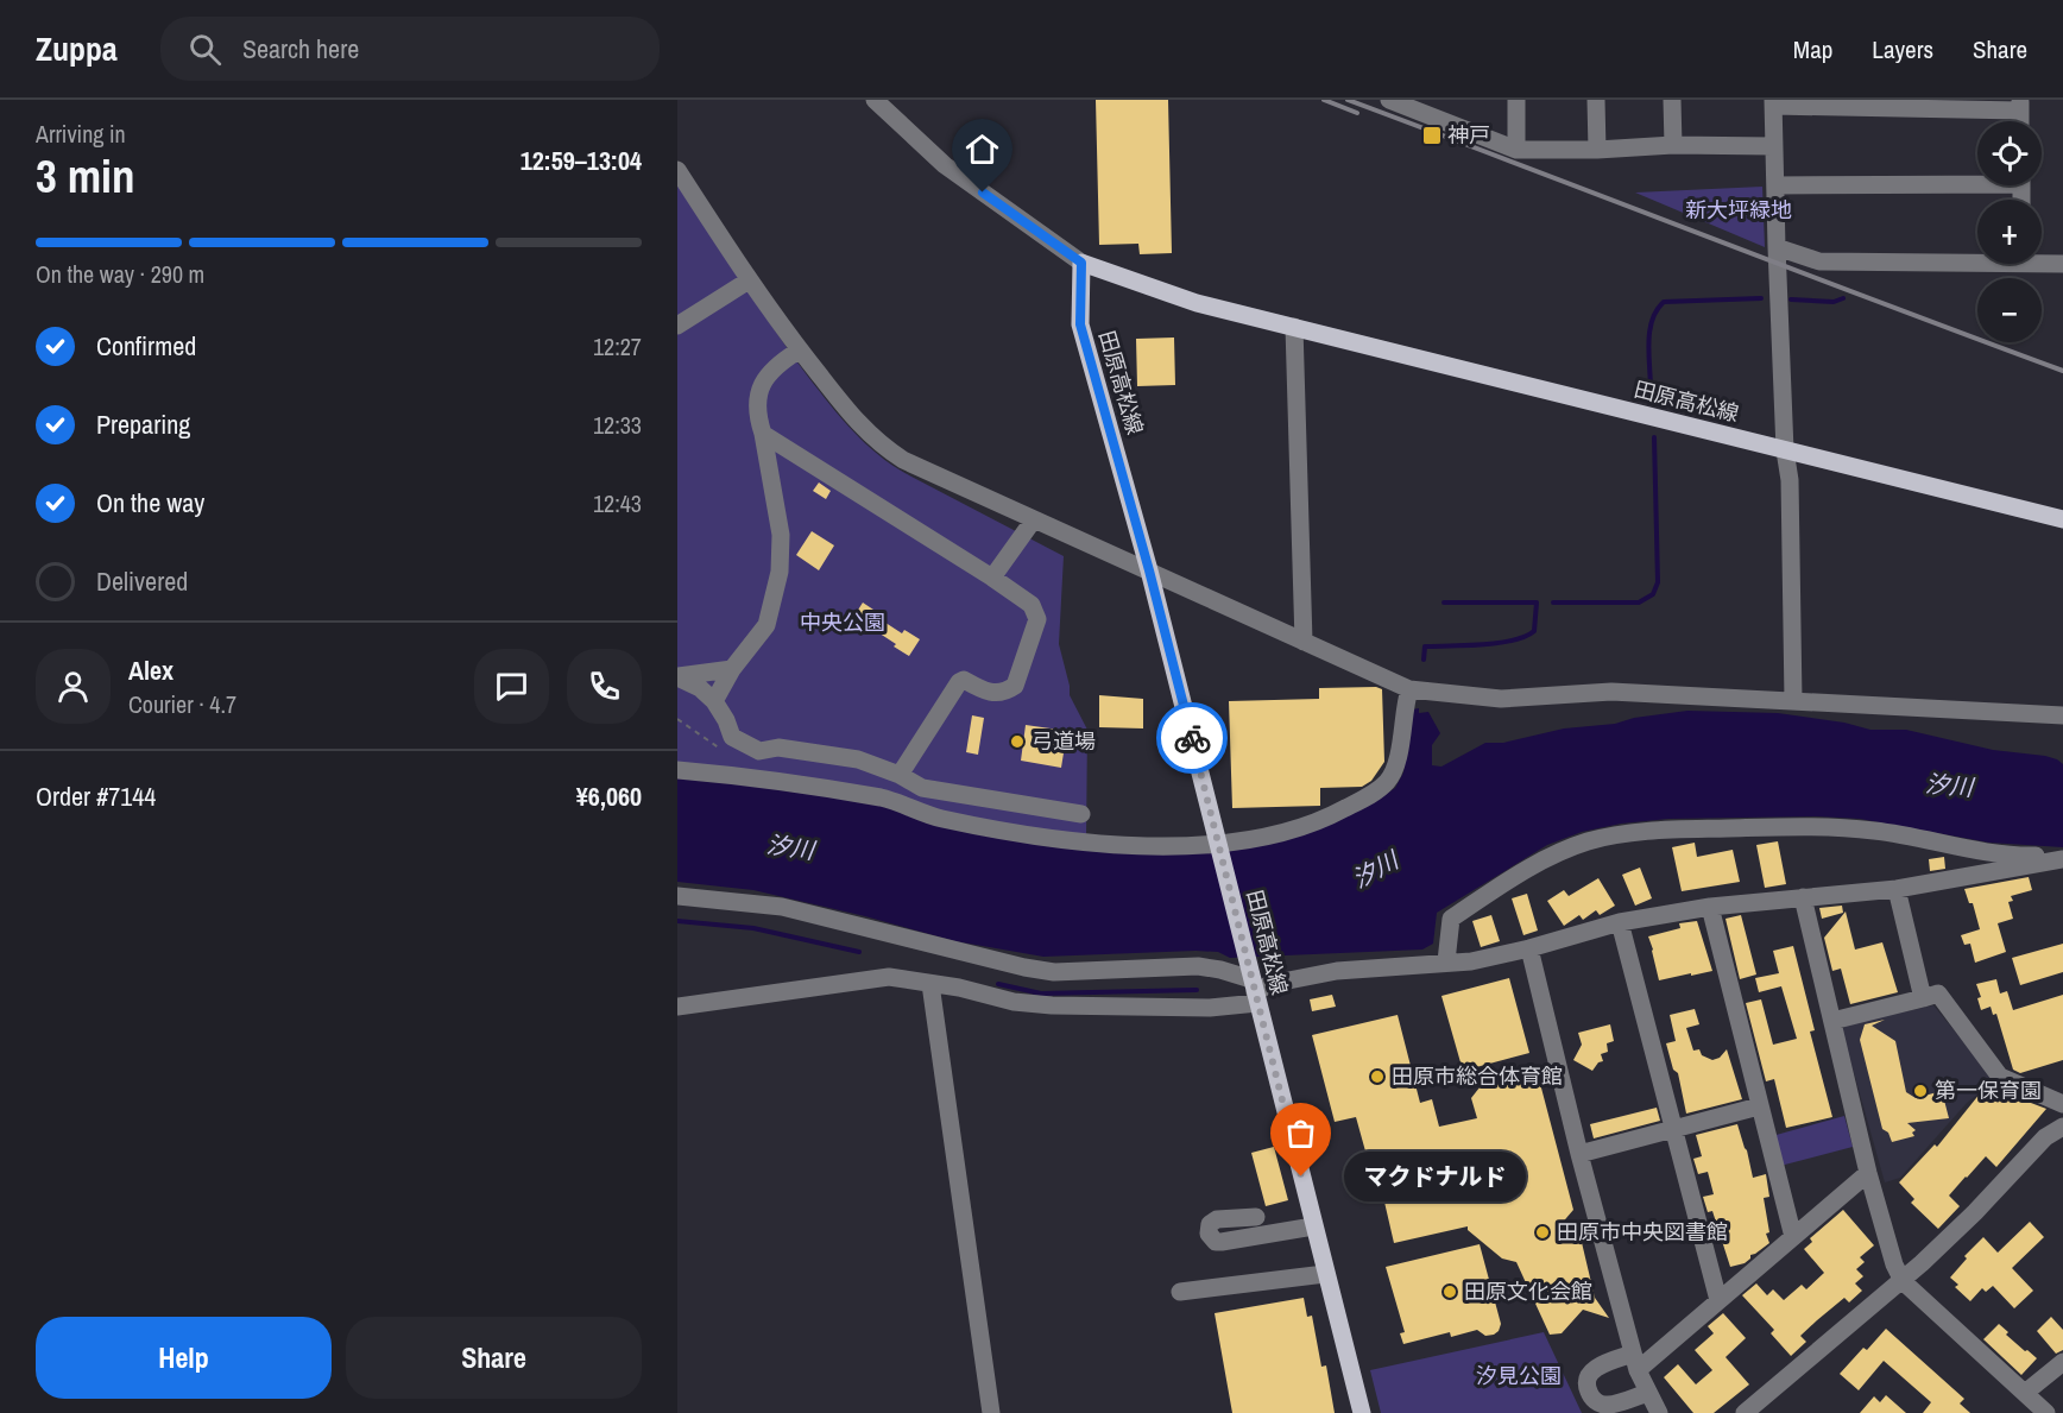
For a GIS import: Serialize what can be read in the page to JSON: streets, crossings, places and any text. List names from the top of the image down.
{
  "streets": {
    "main road": ["田原高松線"]
  },
  "water": ["汐川"],
  "parks": ["新大坪緑地", "中央公園", "汐見公園"],
  "places": {
    "transit": ["神戸"],
    "other": [
      "弓道場",
      "田原市総合体育館",
      "第一保育園",
      "マクドナルド",
      "田原市中央図書館",
      "田原文化会館"
    ]
  },
  "page": {
    "header": "Zuppa",
    "search": "Search here",
    "nav": ["Map", "Layers", "Share"],
    "heading": ["3 min", "Arriving in", "12:59–13:04"],
    "panel": [
      "Alex",
      "Courier · 4.7",
      "Order #7144",
      "¥6,060"
    ],
    "map_buttons": ["+", "−"],
    "bar": "On the way · 290 m",
    "list": [
      ["Confirmed", "12:27"],
      ["Preparing", "12:33"],
      ["On the way", "12:43"],
      "Delivered"
    ],
    "bubble": "マクドナルド",
    "buttons": ["Help", "Share"]
  }
}
